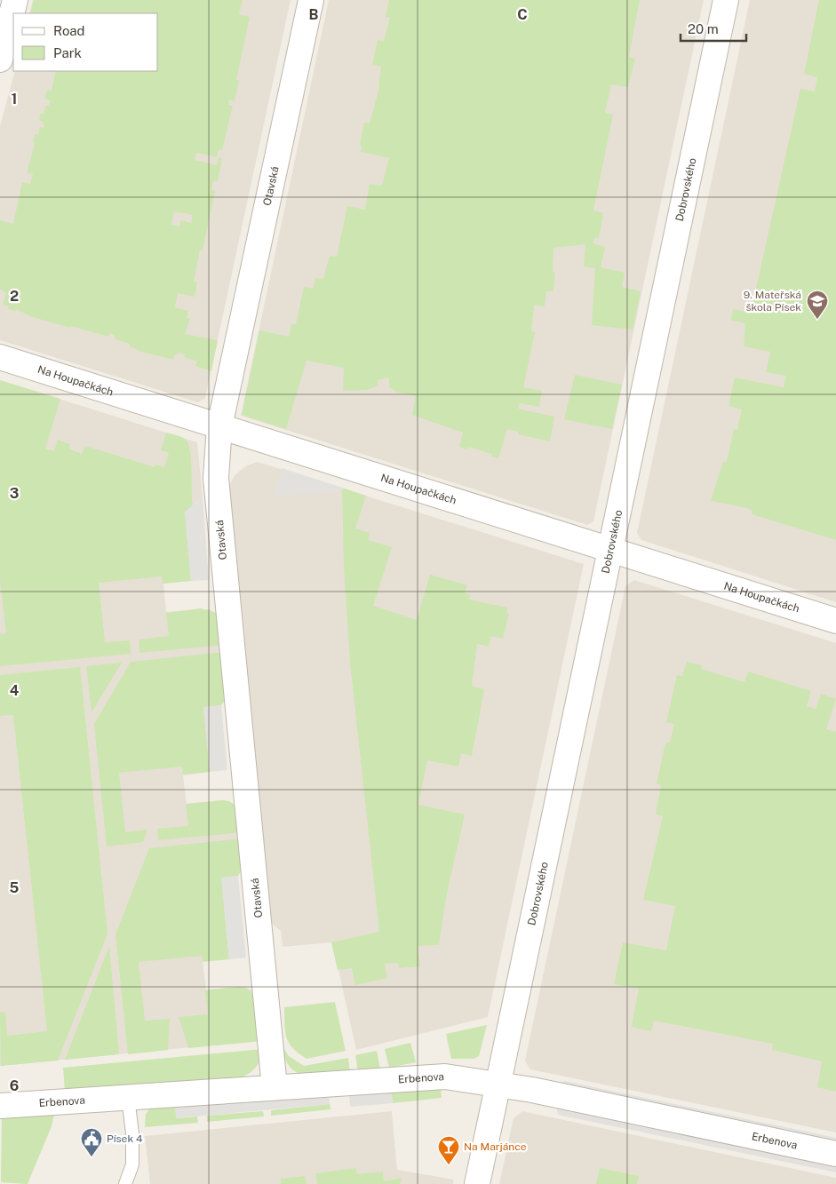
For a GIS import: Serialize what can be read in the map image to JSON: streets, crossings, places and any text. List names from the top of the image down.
{
  "streets": {
    "street": [
      "Otavská",
      "Dobrovského",
      "Na Houpačkách",
      "Erbenova"
    ]
  },
  "crossings": [
    ["Otavská", "Na Houpačkách"],
    ["Otavská", "Erbenova"],
    ["Dobrovského", "Na Houpačkách"],
    ["Dobrovského", "Erbenova"]
  ],
  "places": {
    "school or university": ["9. Mateřská škola Písek"],
    "public building": ["Písek 4"],
    "bar": ["Na Marjánce"]
  },
  "legend": ["Road", "Park"],
  "scale_bar": "20 m",
  "grid": {
    "columns": ["B", "C"],
    "rows": [
      "1",
      "2",
      "3",
      "4",
      "5",
      "6"
    ]
  }
}
